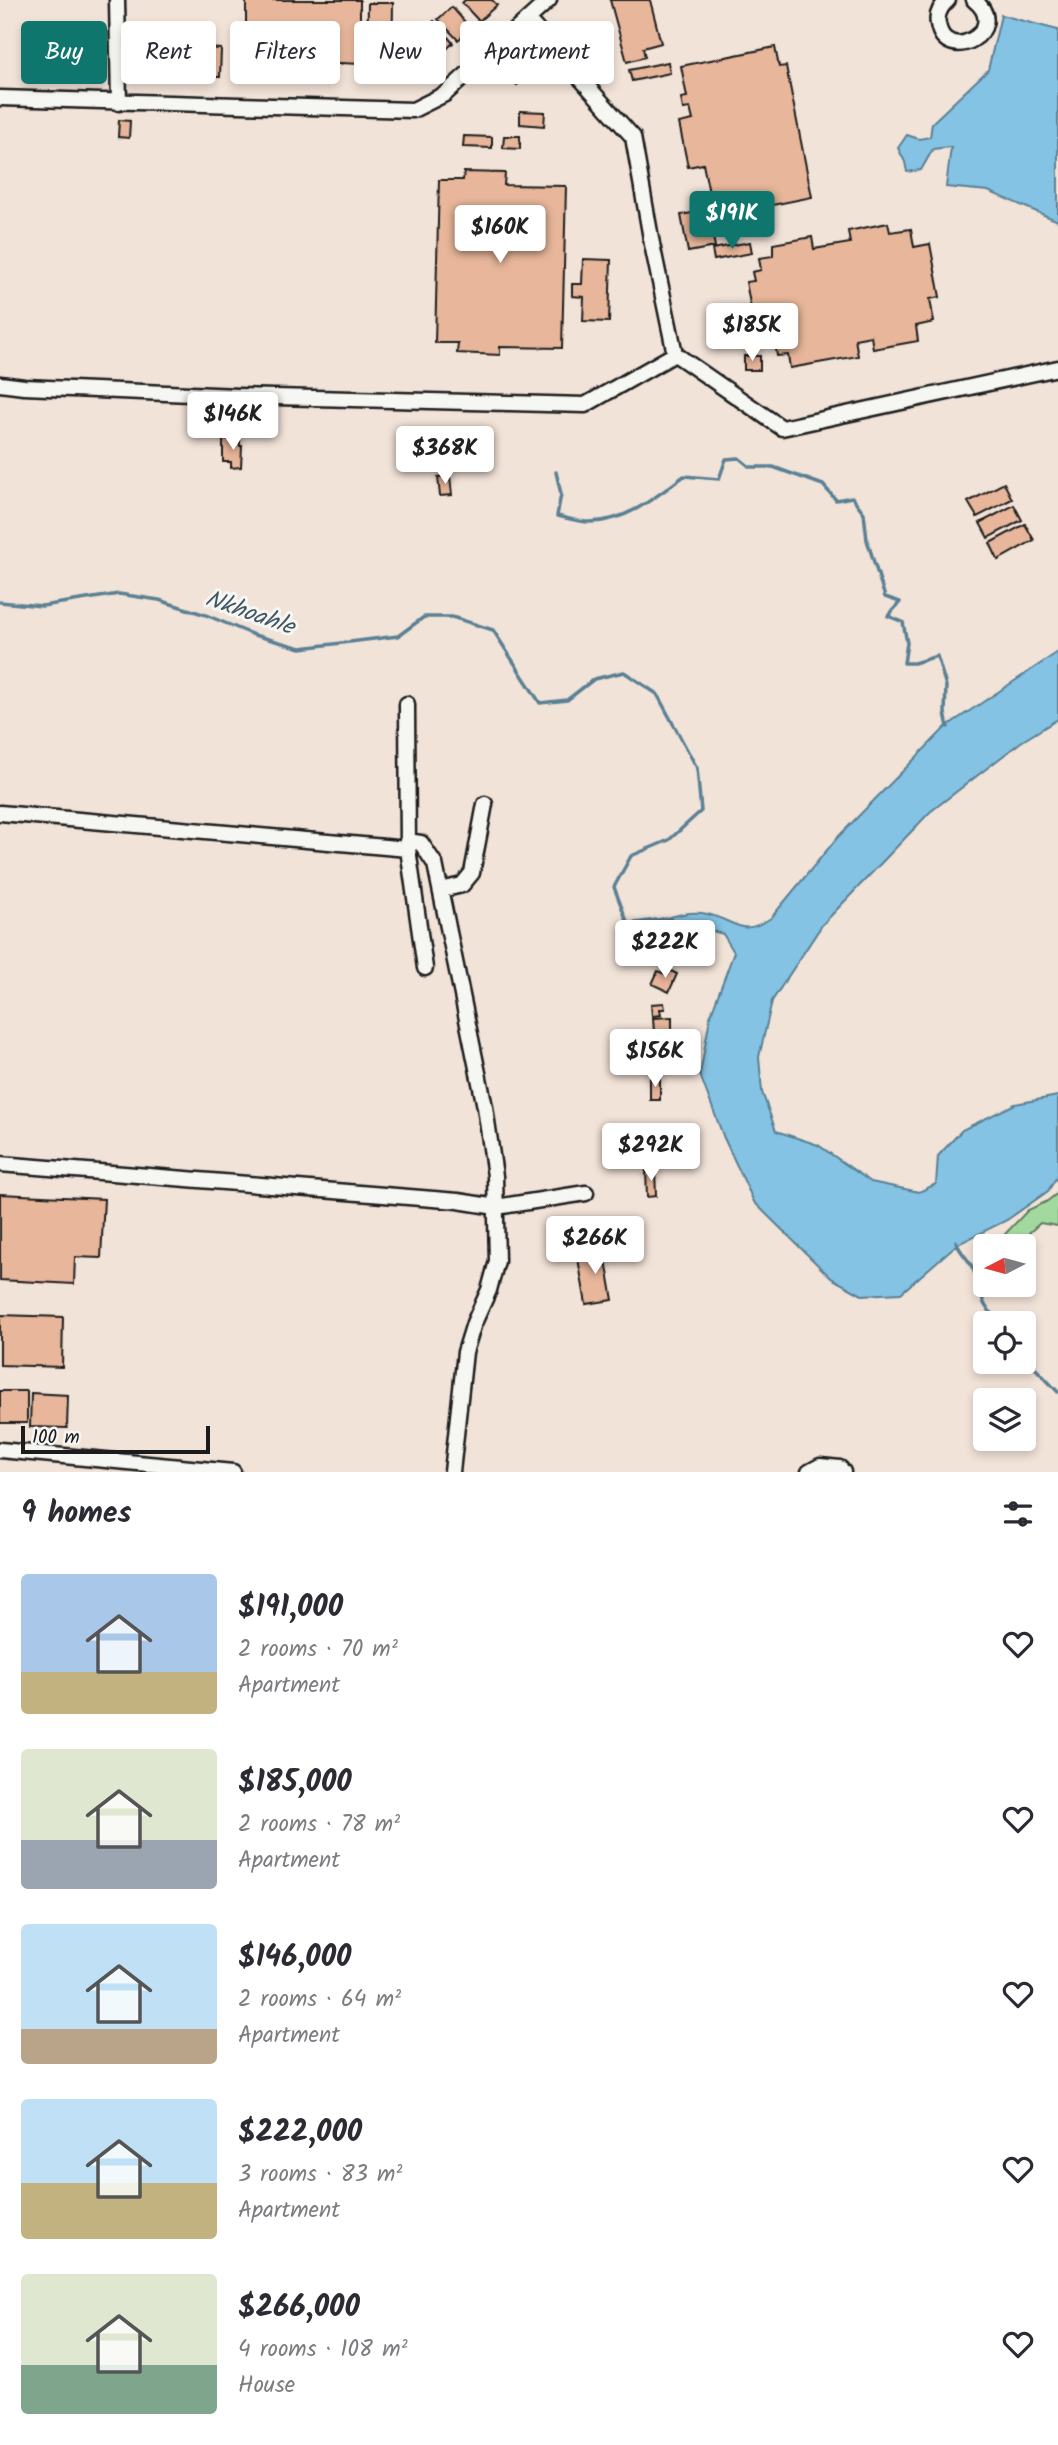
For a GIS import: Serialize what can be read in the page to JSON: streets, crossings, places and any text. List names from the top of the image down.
{
  "water": ["Nkhoahle"],
  "scale_bar": "100 m",
  "north": "left",
  "page": {
    "chip": [
      "Buy",
      "Rent",
      "Filters",
      "New",
      "Apartment"
    ],
    "price": [
      "$191K",
      "$160K",
      "$185K",
      "$146K",
      "$368K",
      "$222K",
      "$156K",
      "$292K",
      "$266K"
    ],
    "scale": "100 m",
    "heading": "9 homes",
    "list": [
      {
        "name": "$191,000",
        "note": "2 rooms · 70 m² · Apartment"
      },
      {
        "name": "$185,000",
        "note": "2 rooms · 78 m² · Apartment"
      },
      {
        "name": "$146,000",
        "note": "2 rooms · 64 m² · Apartment"
      },
      {
        "name": "$222,000",
        "note": "3 rooms · 83 m² · Apartment"
      },
      {
        "name": "$266,000",
        "note": "4 rooms · 108 m² · House"
      }
    ]
  }
}
